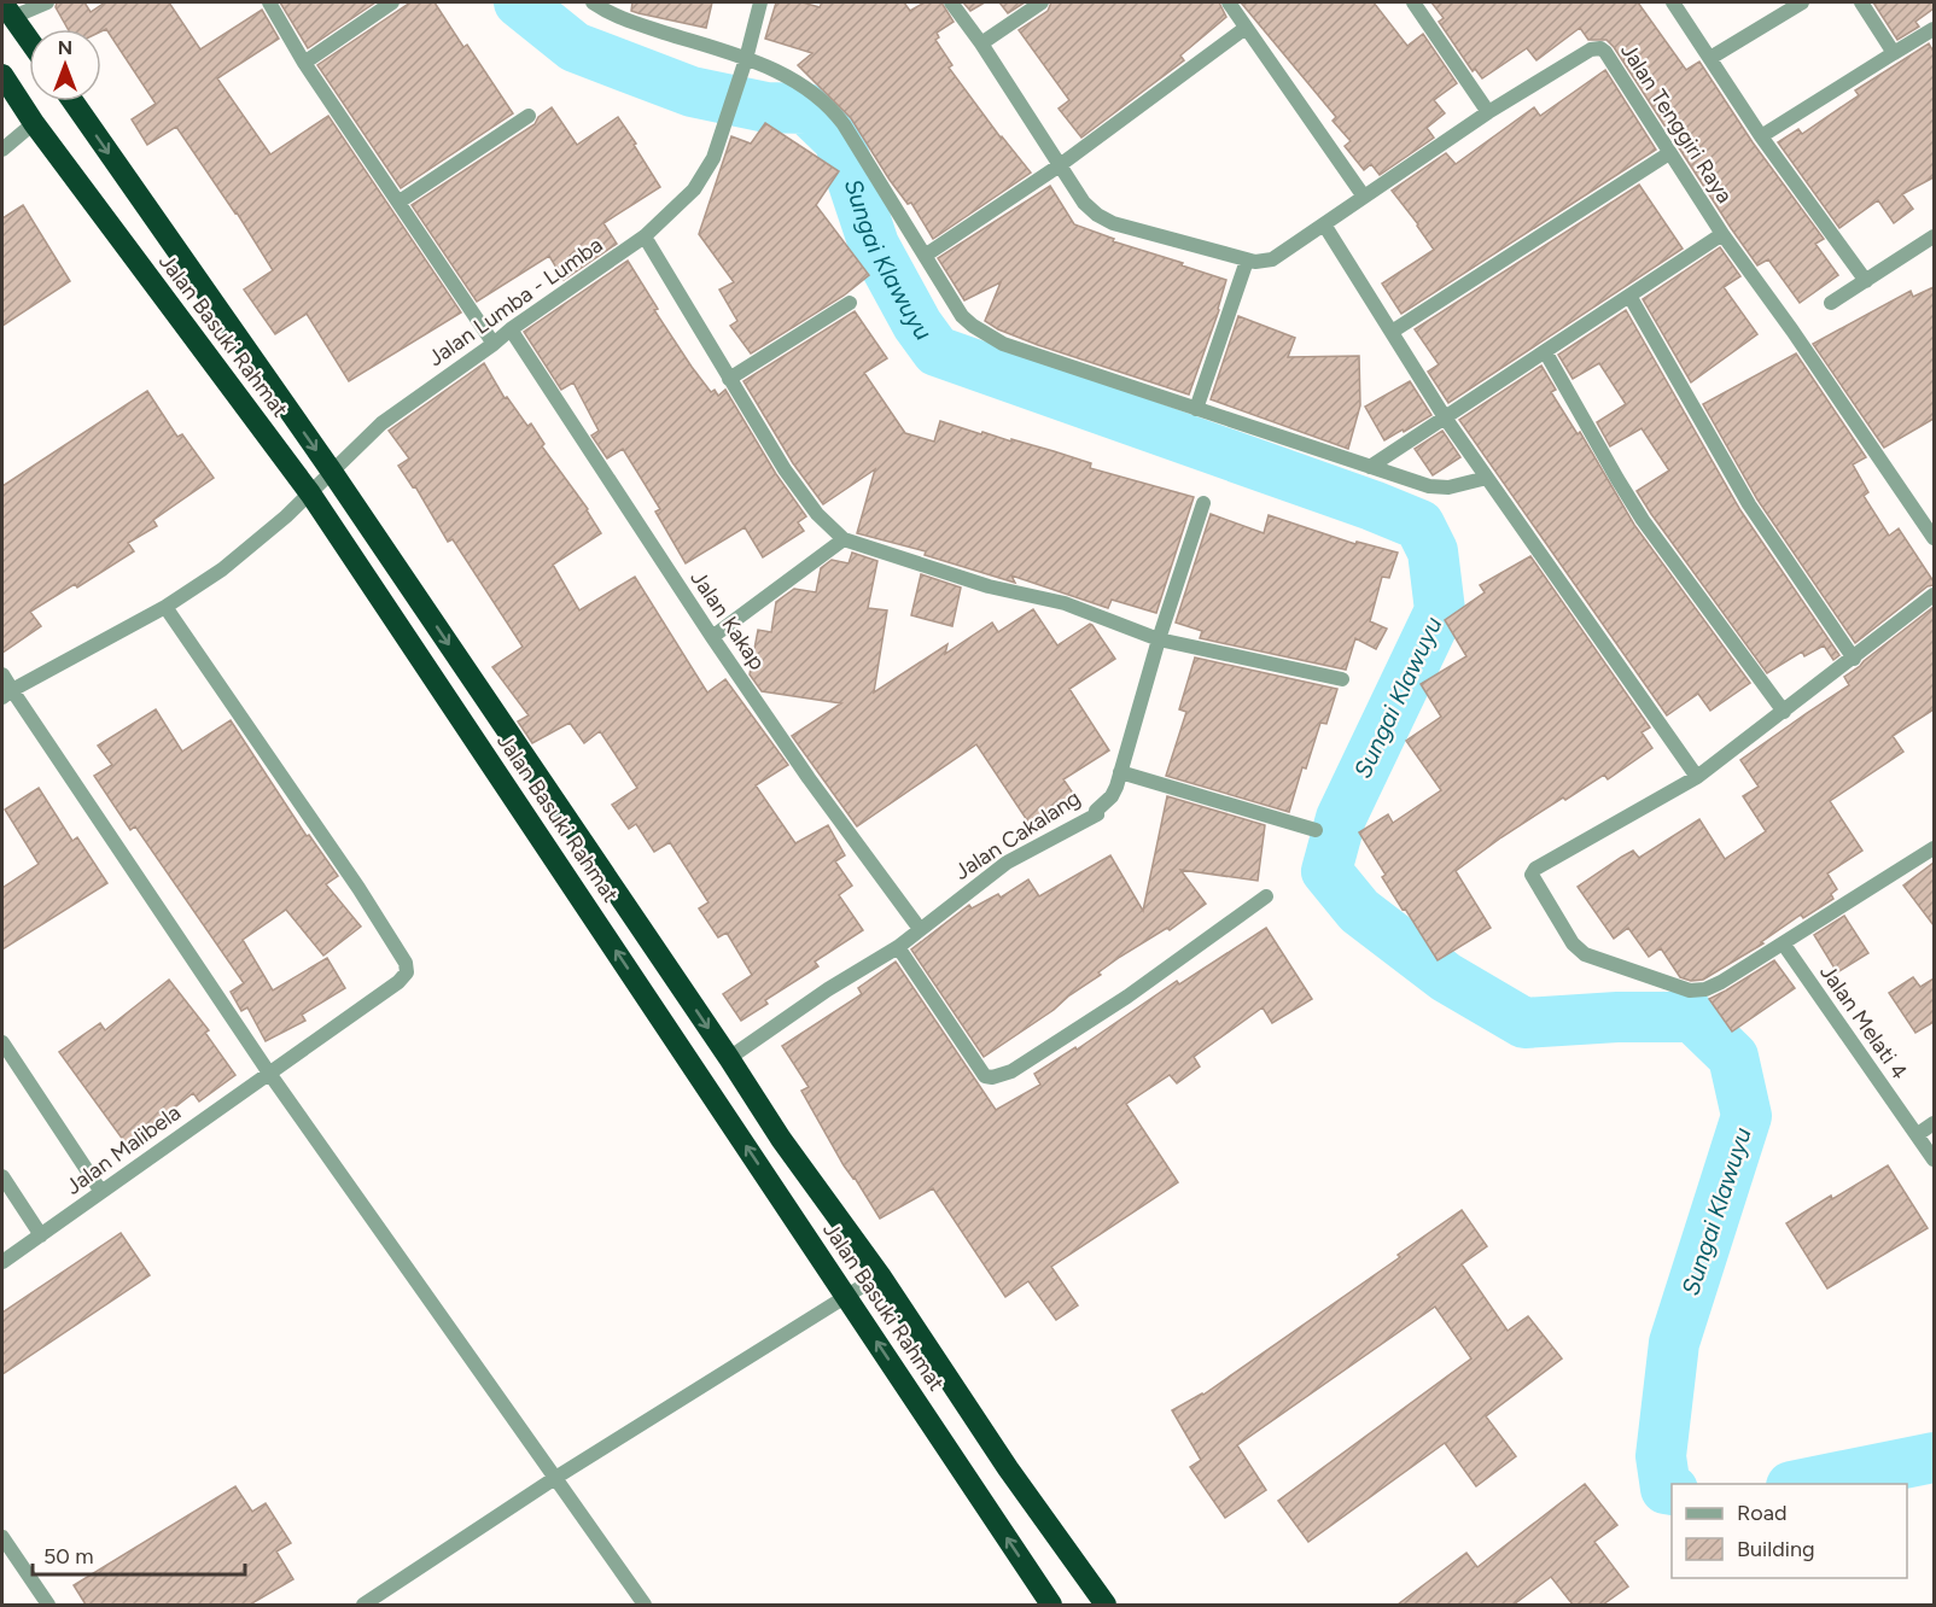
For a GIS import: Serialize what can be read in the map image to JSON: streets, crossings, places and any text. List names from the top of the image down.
{
  "streets": {
    "highway": ["Jalan Basuki Rahmat"],
    "street": [
      "Jalan Tenggiri Raya",
      "Jalan Lumba - Lumba",
      "Jalan Kakap",
      "Jalan Cakalang",
      "Jalan Melati 4",
      "Jalan Malibela"
    ]
  },
  "crossings": [
    ["Jalan Lumba - Lumba", "Jalan Basuki Rahmat"],
    ["Jalan Lumba - Lumba", "Jalan Kakap"],
    ["Jalan Lumba - Lumba", "Jalan Malibela"],
    ["Jalan Basuki Rahmat", "Jalan Cakalang"],
    ["Jalan Kakap", "Jalan Cakalang"]
  ],
  "water": ["Sungai Klawuyu"],
  "legend": ["Road", "Building"],
  "scale_bar": "50 m",
  "north": "top"
}
